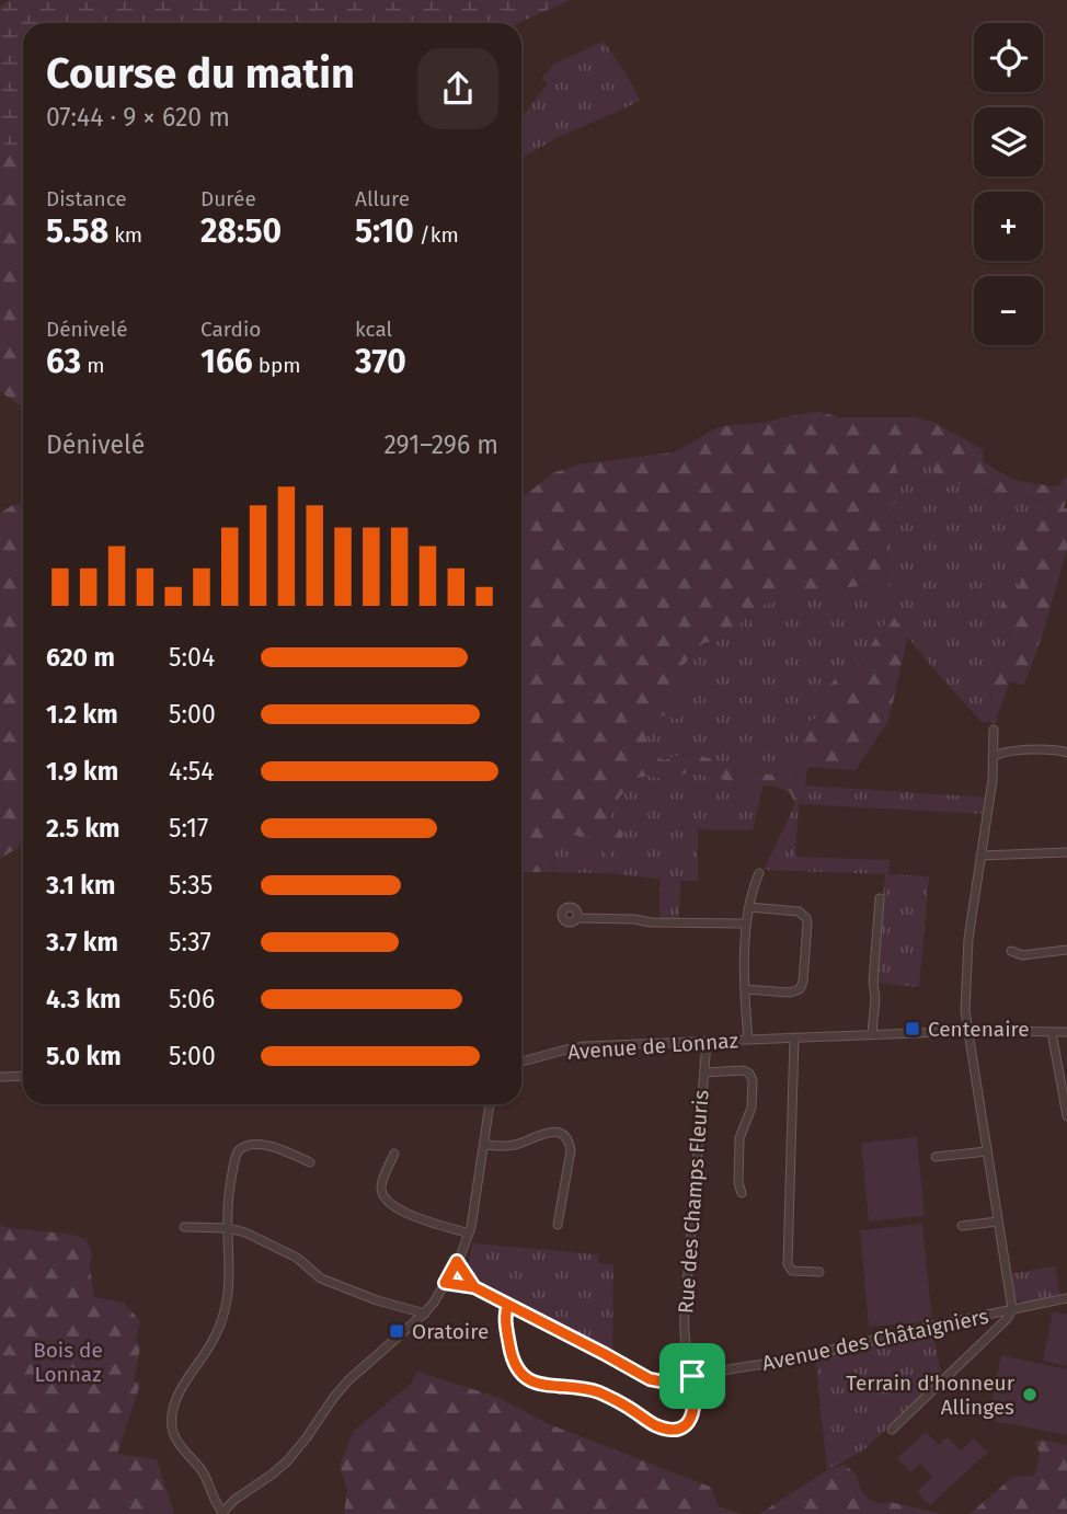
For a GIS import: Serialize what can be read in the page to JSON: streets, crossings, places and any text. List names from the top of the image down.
{
  "streets": {
    "street": ["Avenue de Lonnaz", "Rue des Champs Fleuris", "Avenue des Châtaigniers"]
  },
  "crossings": [
    ["Avenue de Lonnaz", "Rue des Champs Fleuris"],
    ["Rue des Champs Fleuris", "Avenue des Châtaigniers"]
  ],
  "parks": ["Bois de Lonnaz"],
  "places": {
    "transit": ["Centenaire", "Oratoire"],
    "other": ["Terrain d'honneur Allinges"]
  },
  "page": {
    "map_buttons": ["+", "−"],
    "heading": ["Course du matin", "07:44 · 9 × 620 m"],
    "stats": [
      ["Distance", "5.58 km"],
      ["Durée", "28:50"],
      ["Allure", "5:10 /km"],
      ["Dénivelé", "63 m"],
      ["Cardio", "166 bpm"],
      ["kcal", "370"]
    ],
    "chart": ["Dénivelé", "291–296 m"],
    "list": [
      {
        "name": "620 m",
        "note": "5:04"
      },
      {
        "name": "1.2 km",
        "note": "5:00"
      },
      {
        "name": "1.9 km",
        "note": "4:54"
      },
      {
        "name": "2.5 km",
        "note": "5:17"
      },
      {
        "name": "3.1 km",
        "note": "5:35"
      },
      {
        "name": "3.7 km",
        "note": "5:37"
      },
      {
        "name": "4.3 km",
        "note": "5:06"
      },
      {
        "name": "5.0 km",
        "note": "5:00"
      }
    ]
  }
}
